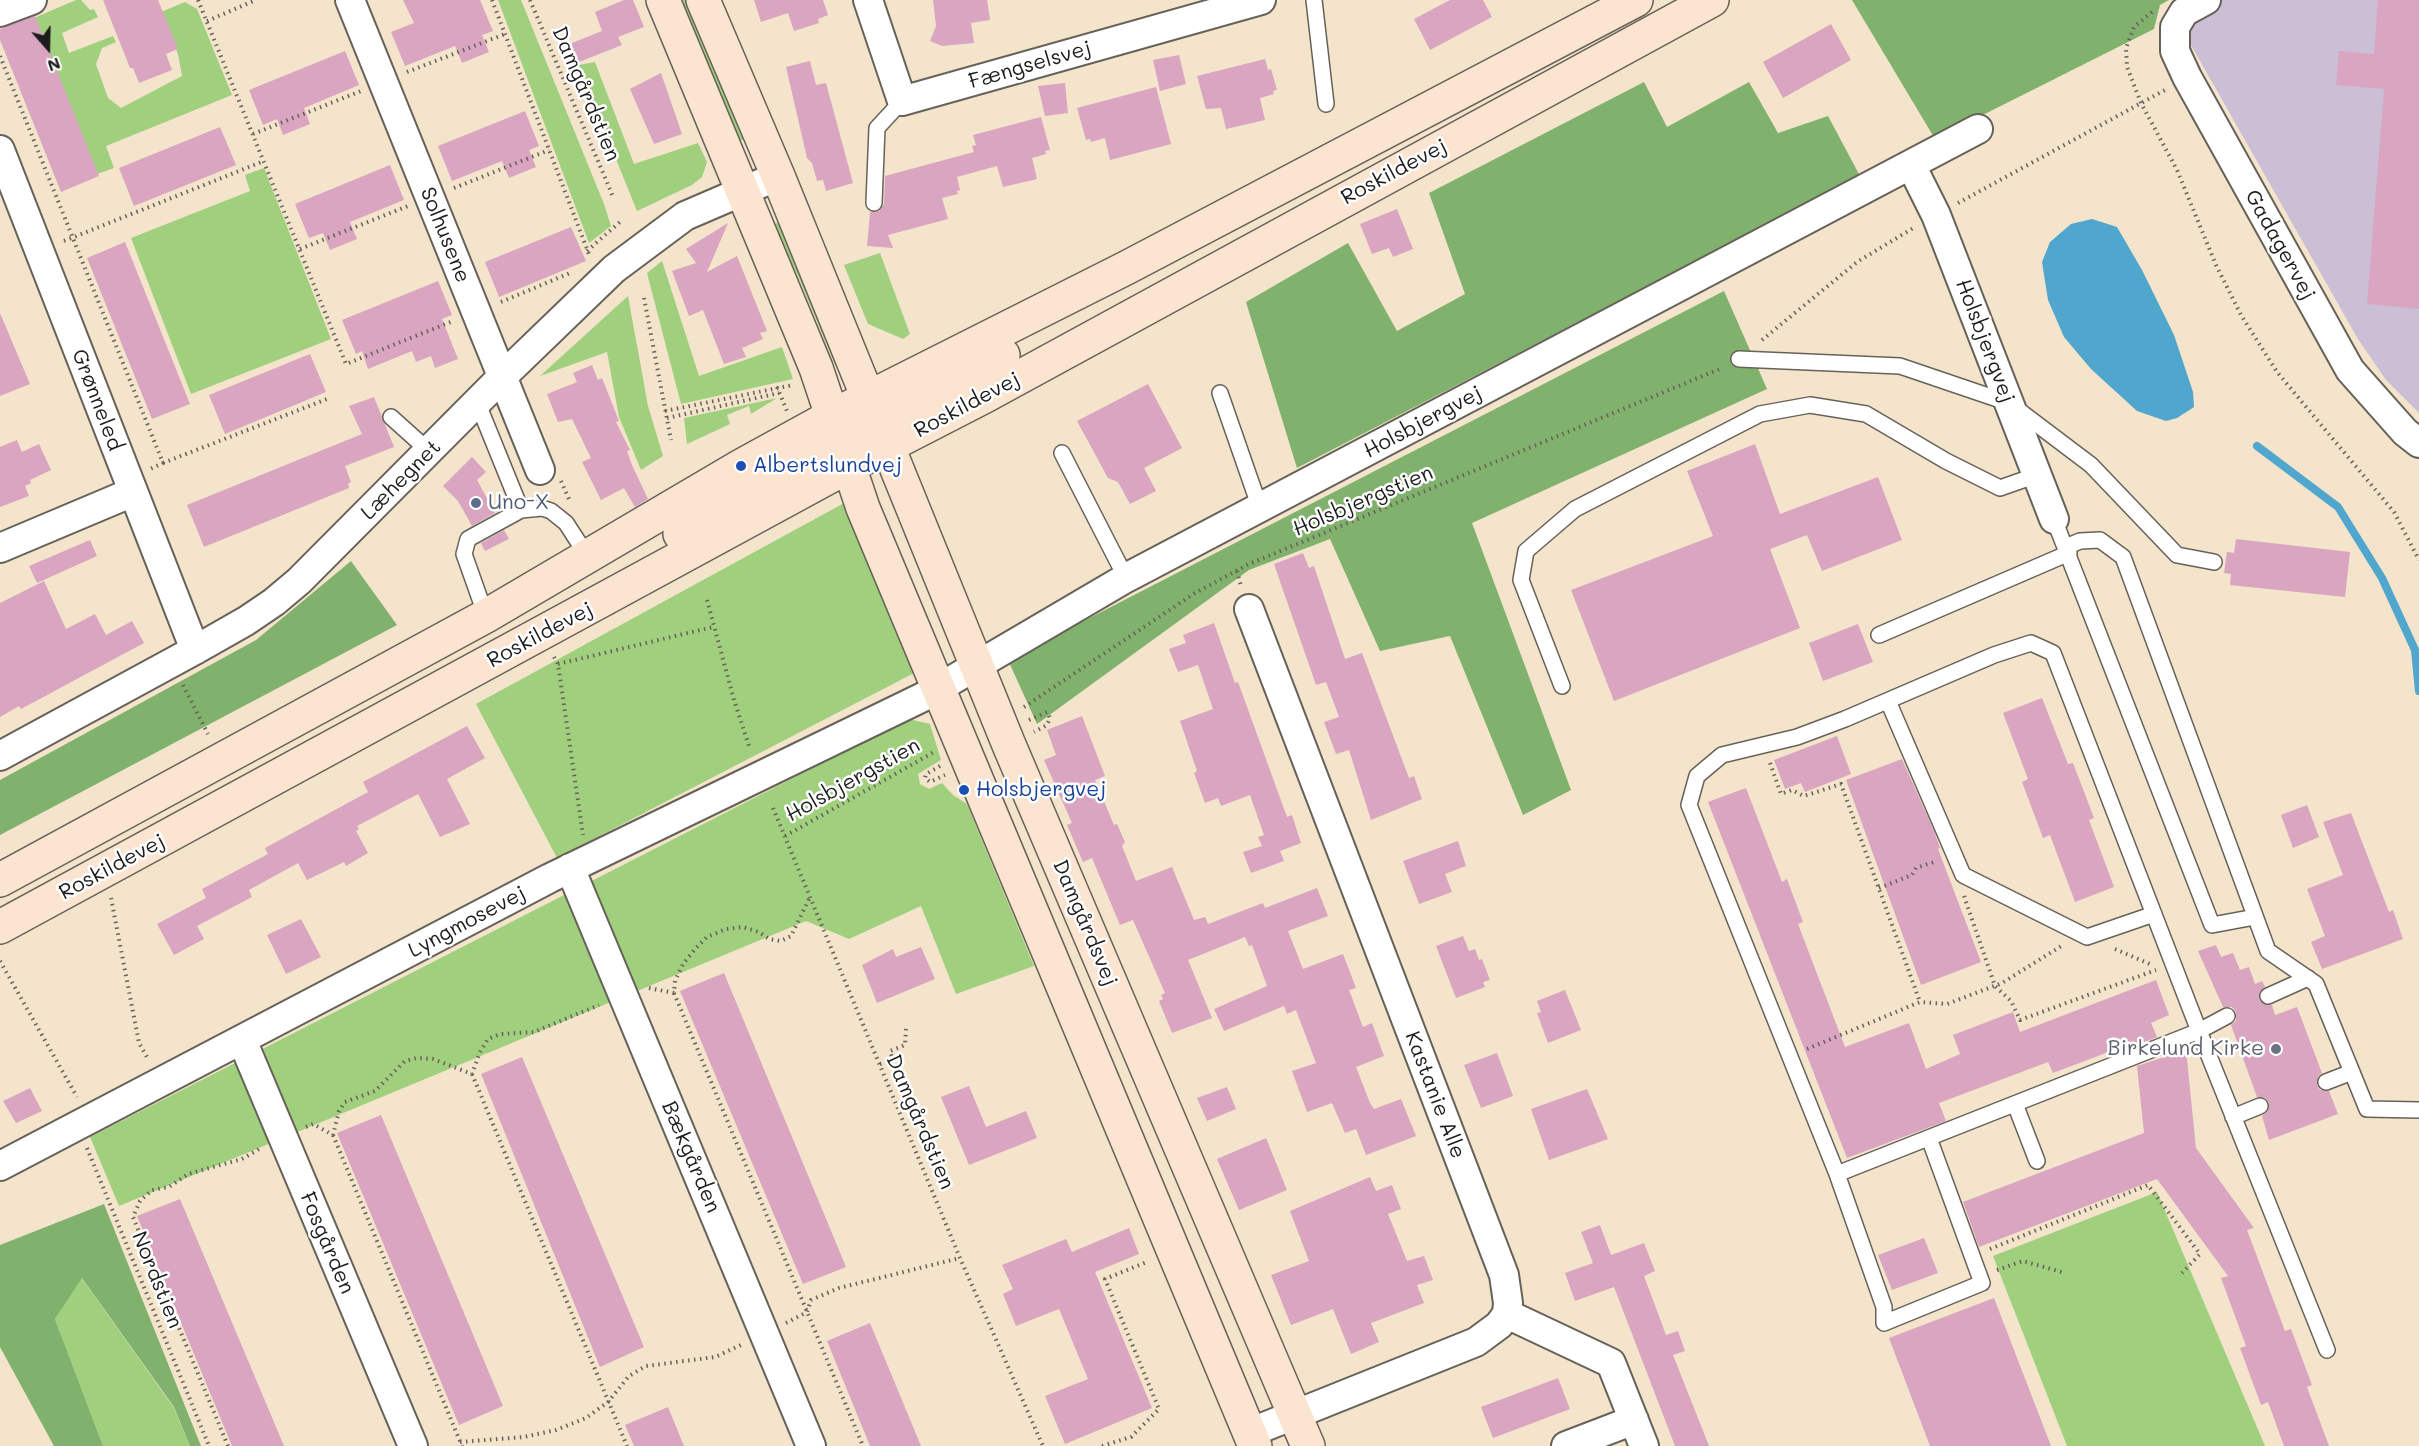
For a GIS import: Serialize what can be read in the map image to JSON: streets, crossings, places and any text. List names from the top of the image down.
{
  "streets": {
    "main road": ["Roskildevej", "Damgårdsvej"],
    "street": [
      "Fængselsvej",
      "Solhusene",
      "Gadagervej",
      "Holsbjergvej",
      "Grønneled",
      "Læhegnet",
      "Lyngmosevej",
      "Kastanie Alle",
      "Bækgården",
      "Fosgården"
    ],
    "path": ["Damgårdstien", "Holsbjergstien", "Nordstien"]
  },
  "crossings": [
    ["Damgårdstien", "Holsbjergstien"],
    ["Roskildevej", "Damgårdsvej"],
    ["Solhusene", "Læhegnet"],
    ["Holsbjergvej", "Lyngmosevej"],
    ["Holsbjergvej", "Damgårdsvej"],
    ["Grønneled", "Læhegnet"],
    ["Lyngmosevej", "Bækgården"],
    ["Lyngmosevej", "Fosgården"],
    ["Lyngmosevej", "Nordstien"]
  ],
  "places": [
    "Albertslundvej",
    "Uno-X",
    "Holsbjergvej",
    "Birkelund Kirke"
  ],
  "north": "bottom"
}
